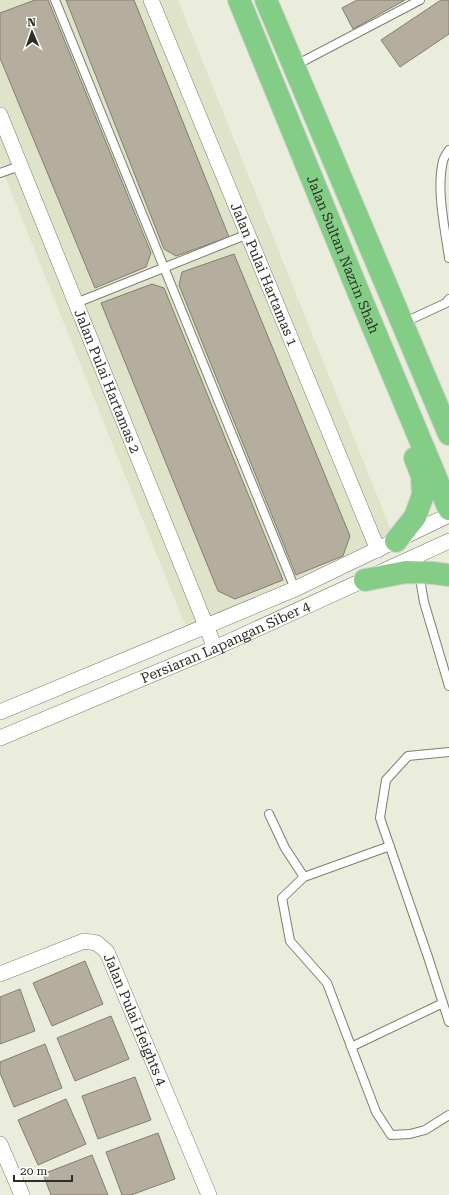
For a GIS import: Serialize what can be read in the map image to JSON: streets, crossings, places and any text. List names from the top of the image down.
{
  "streets": {
    "highway": ["Jalan Sultan Nazrin Shah"],
    "street": [
      "Jalan Pulai Hartamas 1",
      "Jalan Pulai Hartamas 2",
      "Persiaran Lapangan Siber 4",
      "Jalan Pulai Heights 4"
    ]
  },
  "crossings": [
    ["Jalan Pulai Hartamas 1", "Persiaran Lapangan Siber 4"],
    ["Jalan Pulai Hartamas 2", "Persiaran Lapangan Siber 4"]
  ],
  "scale_bar": "20 m",
  "north": "top"
}
